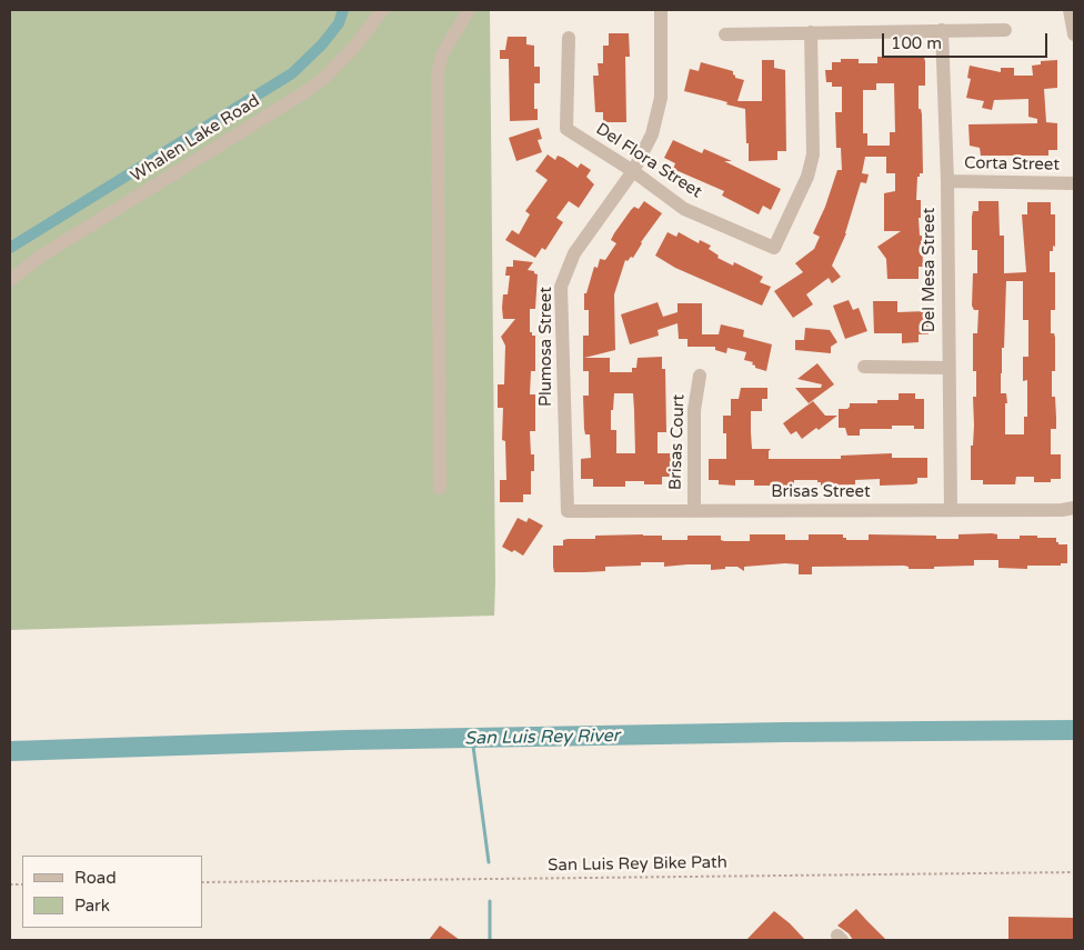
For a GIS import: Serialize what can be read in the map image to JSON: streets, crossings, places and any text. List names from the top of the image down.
{
  "streets": {
    "street": [
      "Whalen Lake Road",
      "Del Flora Street",
      "Corta Street",
      "Del Mesa Street",
      "Plumosa Street",
      "Brisas Court",
      "Brisas Street"
    ],
    "path": ["San Luis Rey Bike Path"]
  },
  "crossings": [
    ["Del Flora Street", "Plumosa Street"],
    ["Corta Street", "Del Mesa Street"],
    ["Del Mesa Street", "Brisas Street"],
    ["Plumosa Street", "Brisas Street"],
    ["Brisas Court", "Brisas Street"]
  ],
  "water": ["San Luis Rey River"],
  "legend": ["Road", "Park"],
  "scale_bar": "100 m"
}
